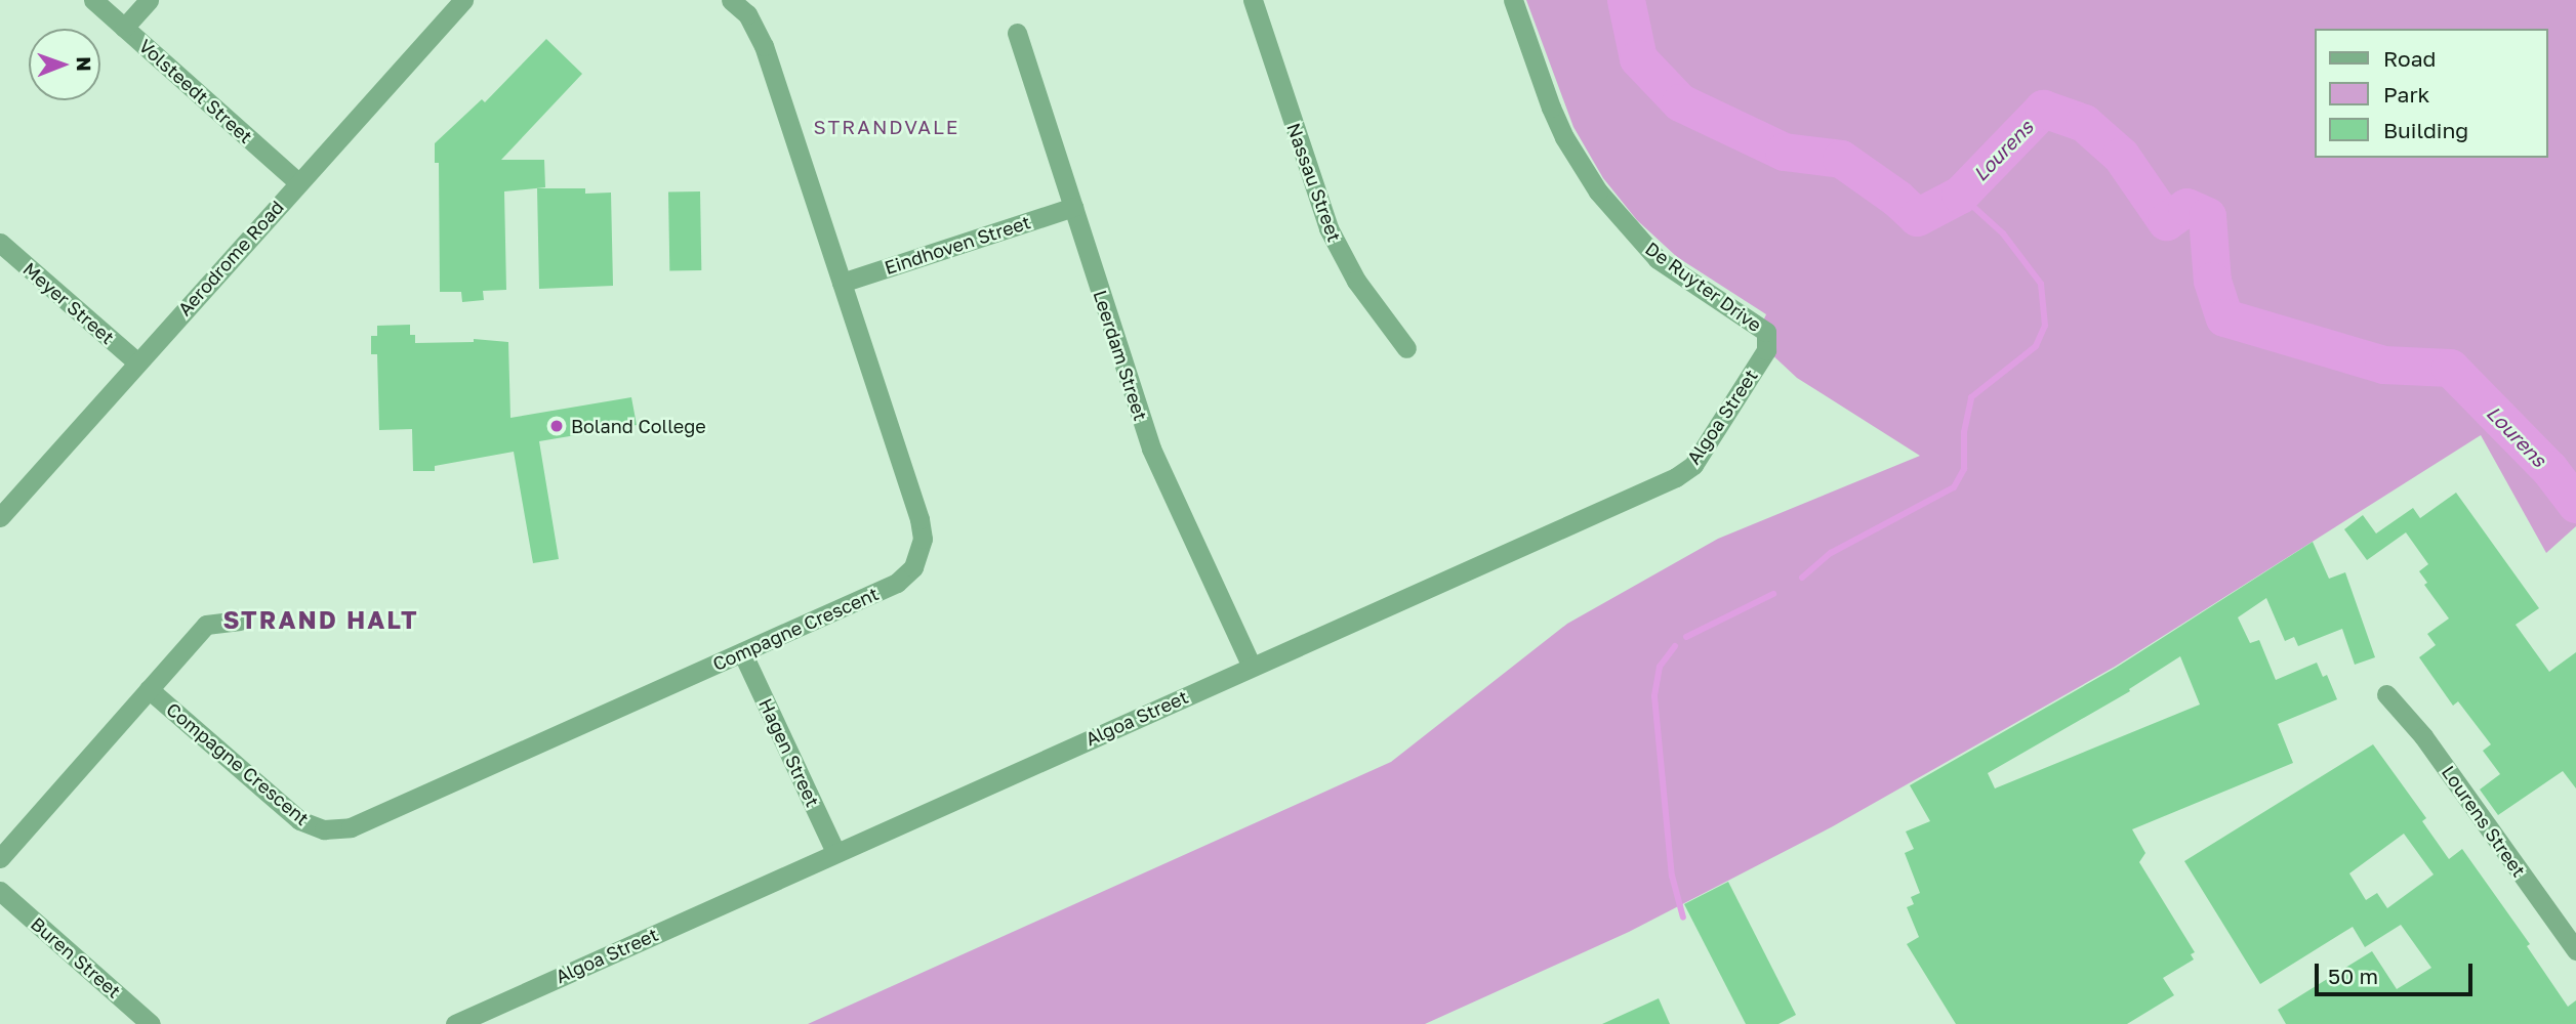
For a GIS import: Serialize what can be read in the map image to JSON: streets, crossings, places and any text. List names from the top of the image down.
{
  "streets": {
    "street": [
      "Volsteedt Street",
      "Nassau Street",
      "Eindhoven Street",
      "Aerodrome Road",
      "De Ruyter Drive",
      "Meyer Street",
      "Leerdam Street",
      "Algoa Street",
      "Compagne Crescent",
      "Hagen Street",
      "Lourens Street",
      "Buren Street"
    ]
  },
  "crossings": [
    ["Volsteedt Street", "Aerodrome Road"],
    ["Eindhoven Street", "Leerdam Street"],
    ["Eindhoven Street", "Compagne Crescent"],
    ["Aerodrome Road", "Meyer Street"],
    ["De Ruyter Drive", "Algoa Street"],
    ["Leerdam Street", "Algoa Street"],
    ["Algoa Street", "Hagen Street"],
    ["Compagne Crescent", "Hagen Street"]
  ],
  "districts": ["STRANDVALE", "STRAND HALT"],
  "water": ["Lourens"],
  "places": ["Boland College"],
  "legend": ["Road", "Park", "Building"],
  "scale_bar": "50 m",
  "north": "right"
}
